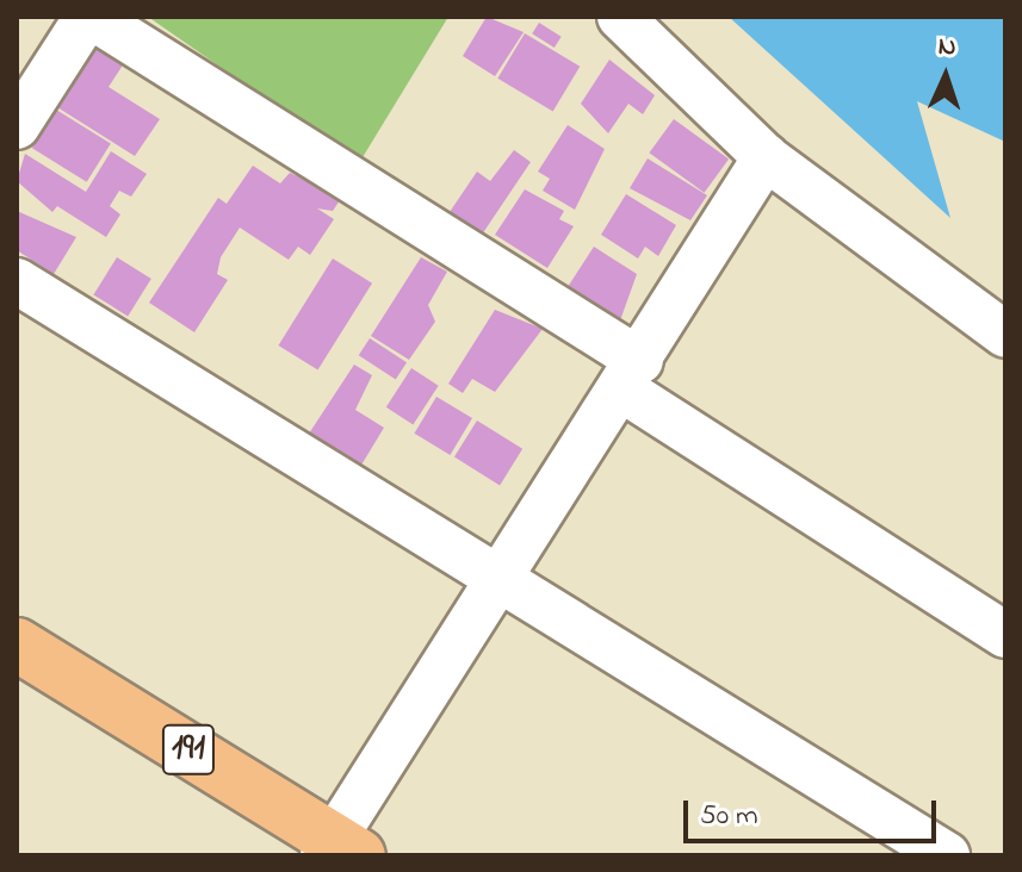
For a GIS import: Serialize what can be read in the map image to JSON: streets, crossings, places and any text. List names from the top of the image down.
{
  "streets": {
    "highway": ["191"]
  },
  "scale_bar": "50 m",
  "north": "top"
}
